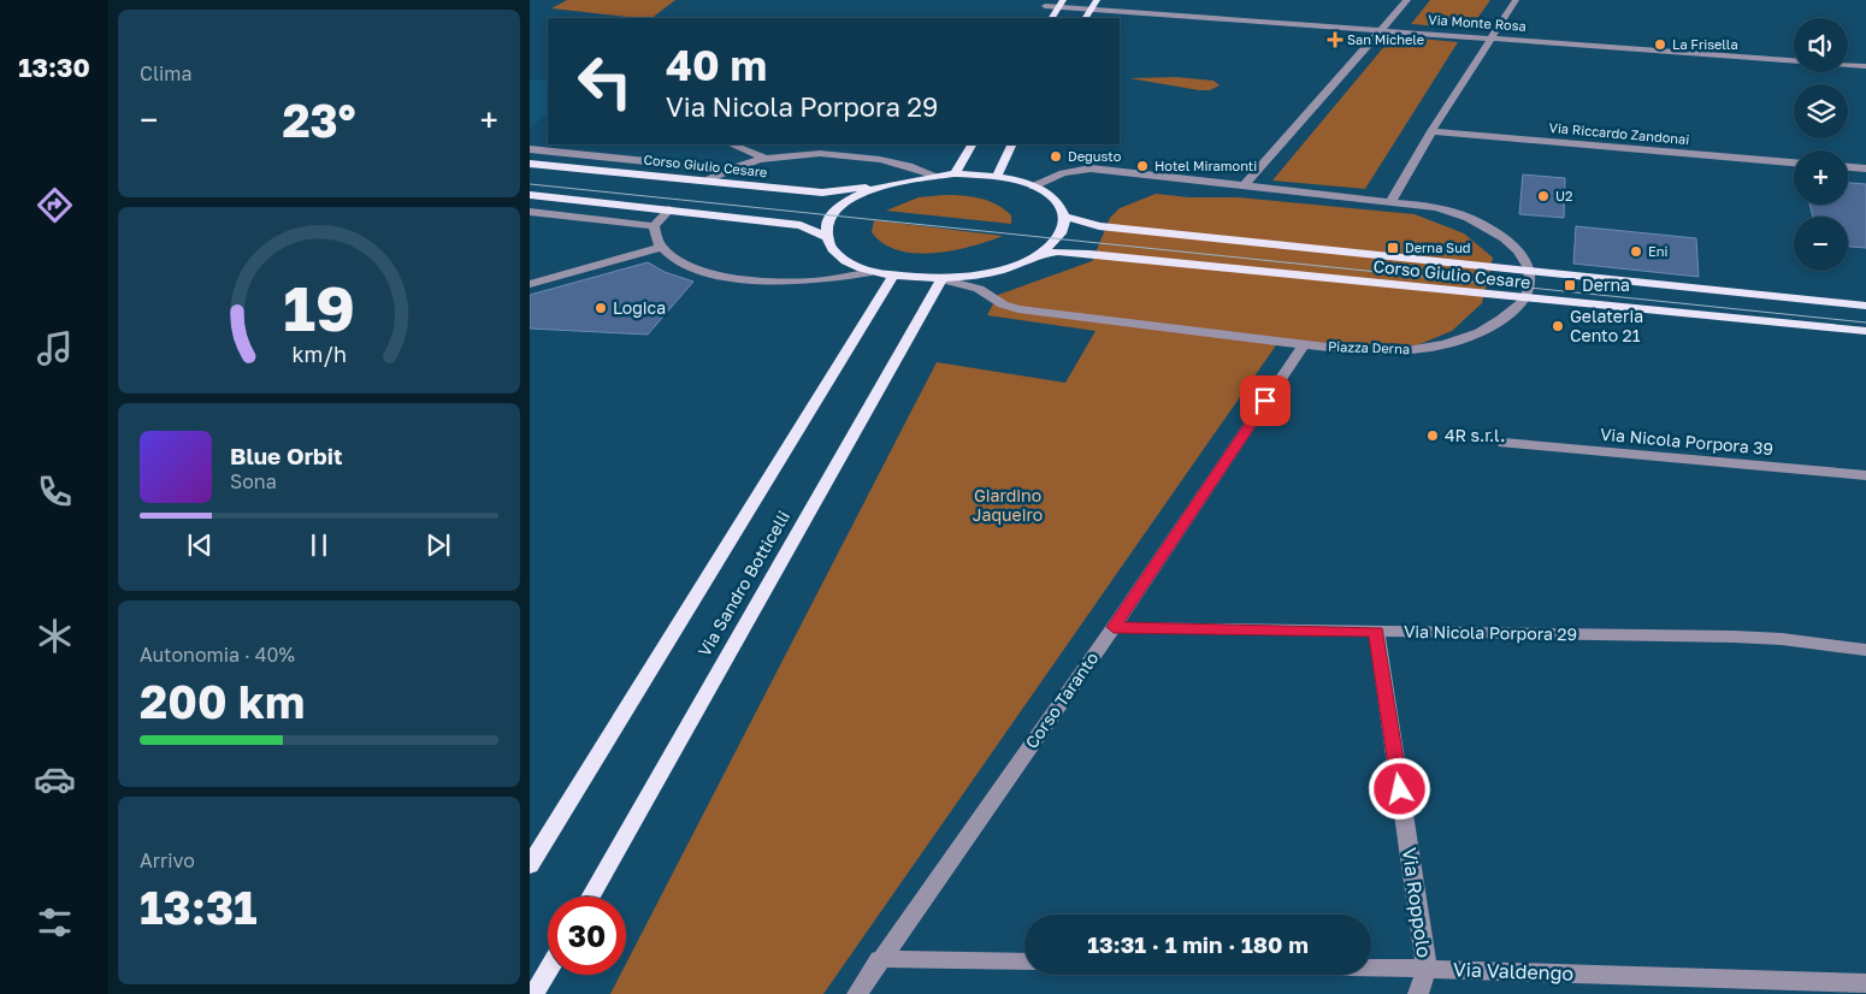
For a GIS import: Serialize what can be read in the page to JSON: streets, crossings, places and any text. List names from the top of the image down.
{
  "streets": {
    "main road": ["Corso Giulio Cesare", "Piazza Derna", "Via Sandro Botticelli"],
    "street": [
      "Via Monte Rosa",
      "Via Riccardo Zandonai",
      "Via Nicola Porpora 39",
      "Via Nicola Porpora 29",
      "Corso Taranto",
      "Via Roppolo",
      "Via Valdengo"
    ]
  },
  "crossings": [
    ["Corso Giulio Cesare", "Piazza Derna"],
    ["Piazza Derna", "Via Sandro Botticelli"],
    ["Piazza Derna", "Corso Taranto"],
    ["Via Nicola Porpora 29", "Corso Taranto"],
    ["Via Nicola Porpora 29", "Via Roppolo"],
    ["Via Roppolo", "Via Valdengo"]
  ],
  "parks": ["Giardino Jaqueiro"],
  "places": {
    "health": ["San Michele"],
    "other": [
      "La Frisella",
      "Degusto",
      "Hotel Miramonti",
      "U2",
      "Eni",
      "Logica",
      "Gelateria Cento 21",
      "4R s.r.l."
    ],
    "transit": ["Derna Sud", "Derna"]
  },
  "page": {
    "tabs": "13:30",
    "tile": [
      "Clima",
      ["Autonomia · 40%", "200 km"],
      ["Arrivo", "13:31"]
    ],
    "map_buttons": ["+", "−"],
    "turn": ["40 m", "Via Nicola Porpora 29"],
    "heat": ["−", "23°", "+"],
    "song": ["Blue Orbit", "Sona"],
    "limit": "30",
    "trip": "13:31 · 1 min · 180 m",
    "gauge": ["19", "km/h"]
  }
}
